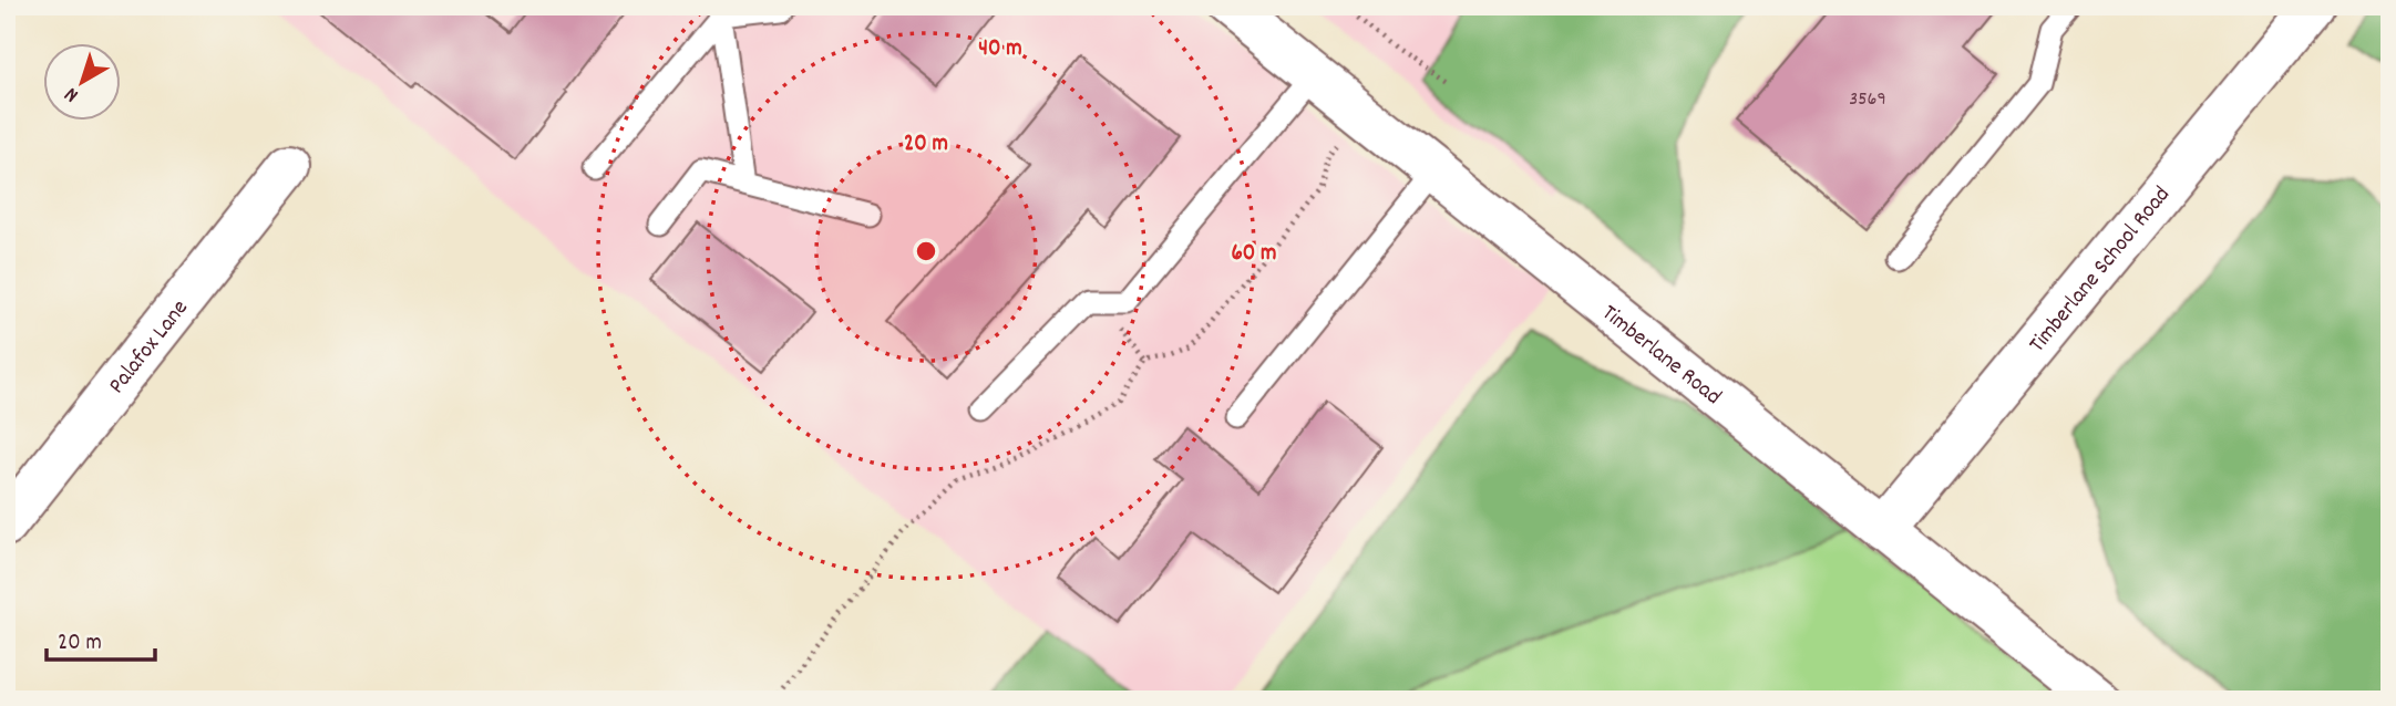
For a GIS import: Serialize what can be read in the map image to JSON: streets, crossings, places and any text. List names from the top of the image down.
{
  "streets": {
    "street": ["Timberlane School Road", "Palafox Lane", "Timberlane Road"]
  },
  "crossings": [
    ["Timberlane School Road", "Timberlane Road"]
  ],
  "house_numbers": ["3569"],
  "scale_bar": "20 m",
  "north": "bottom left",
  "rings": ["40 m", "20 m", "60 m"]
}
